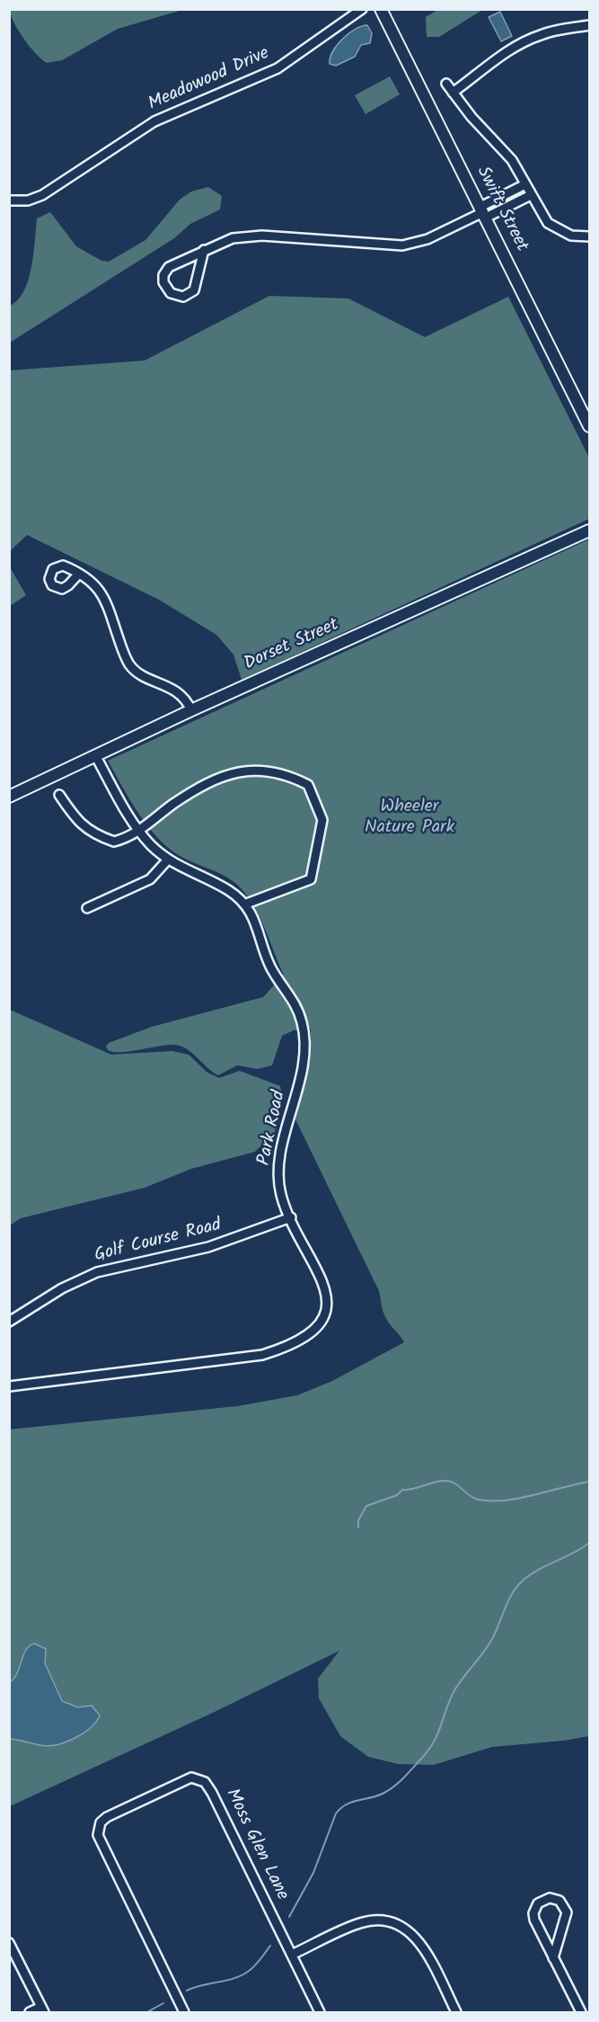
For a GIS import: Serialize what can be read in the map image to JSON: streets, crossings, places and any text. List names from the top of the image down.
{
  "streets": {
    "street": [
      "Meadowood Drive",
      "Swift Street",
      "Dorset Street",
      "Park Road",
      "Golf Course Road",
      "Moss Glen Lane"
    ]
  },
  "crossings": [
    ["Dorset Street", "Park Road"],
    ["Park Road", "Golf Course Road"]
  ],
  "parks": ["Wheeler Nature Park"]
}
